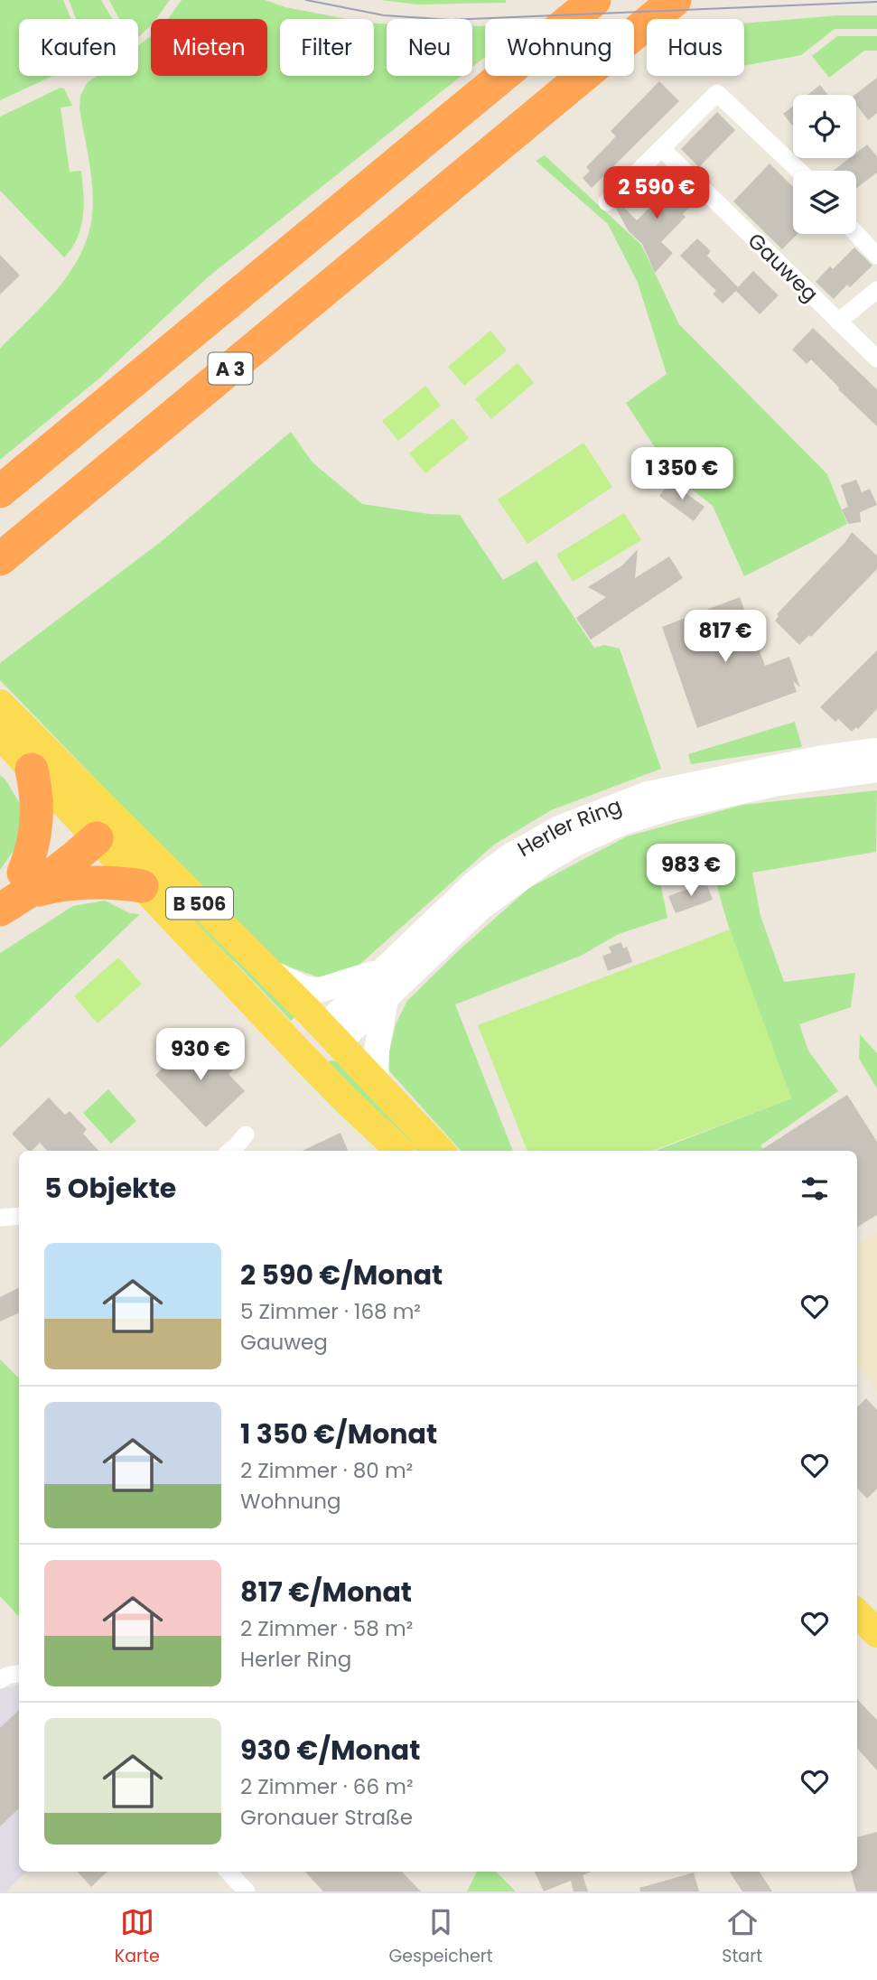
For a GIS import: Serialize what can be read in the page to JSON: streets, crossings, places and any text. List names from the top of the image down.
{
  "streets": {
    "highway": ["A 3"],
    "main road": ["Herler Ring", "B 506"],
    "street": ["Gauweg"]
  },
  "crossings": [
    ["Herler Ring", "B 506"]
  ],
  "page": {
    "chip": [
      "Kaufen",
      "Mieten",
      "Filter",
      "Neu",
      "Wohnung",
      "Haus"
    ],
    "price": [
      "2 590 €",
      "1 350 €",
      "817 €",
      "983 €",
      "930 €"
    ],
    "heading": "5 Objekte",
    "list": [
      {
        "name": "2 590 €/Monat",
        "note": "5 Zimmer · 168 m² · Gauweg"
      },
      {
        "name": "1 350 €/Monat",
        "note": "2 Zimmer · 80 m² · Wohnung"
      },
      {
        "name": "817 €/Monat",
        "note": "2 Zimmer · 58 m² · Herler Ring"
      },
      {
        "name": "930 €/Monat",
        "note": "2 Zimmer · 66 m² · Gronauer Straße"
      }
    ],
    "tabs": ["Karte", "Gespeichert", "Start"]
  }
}
